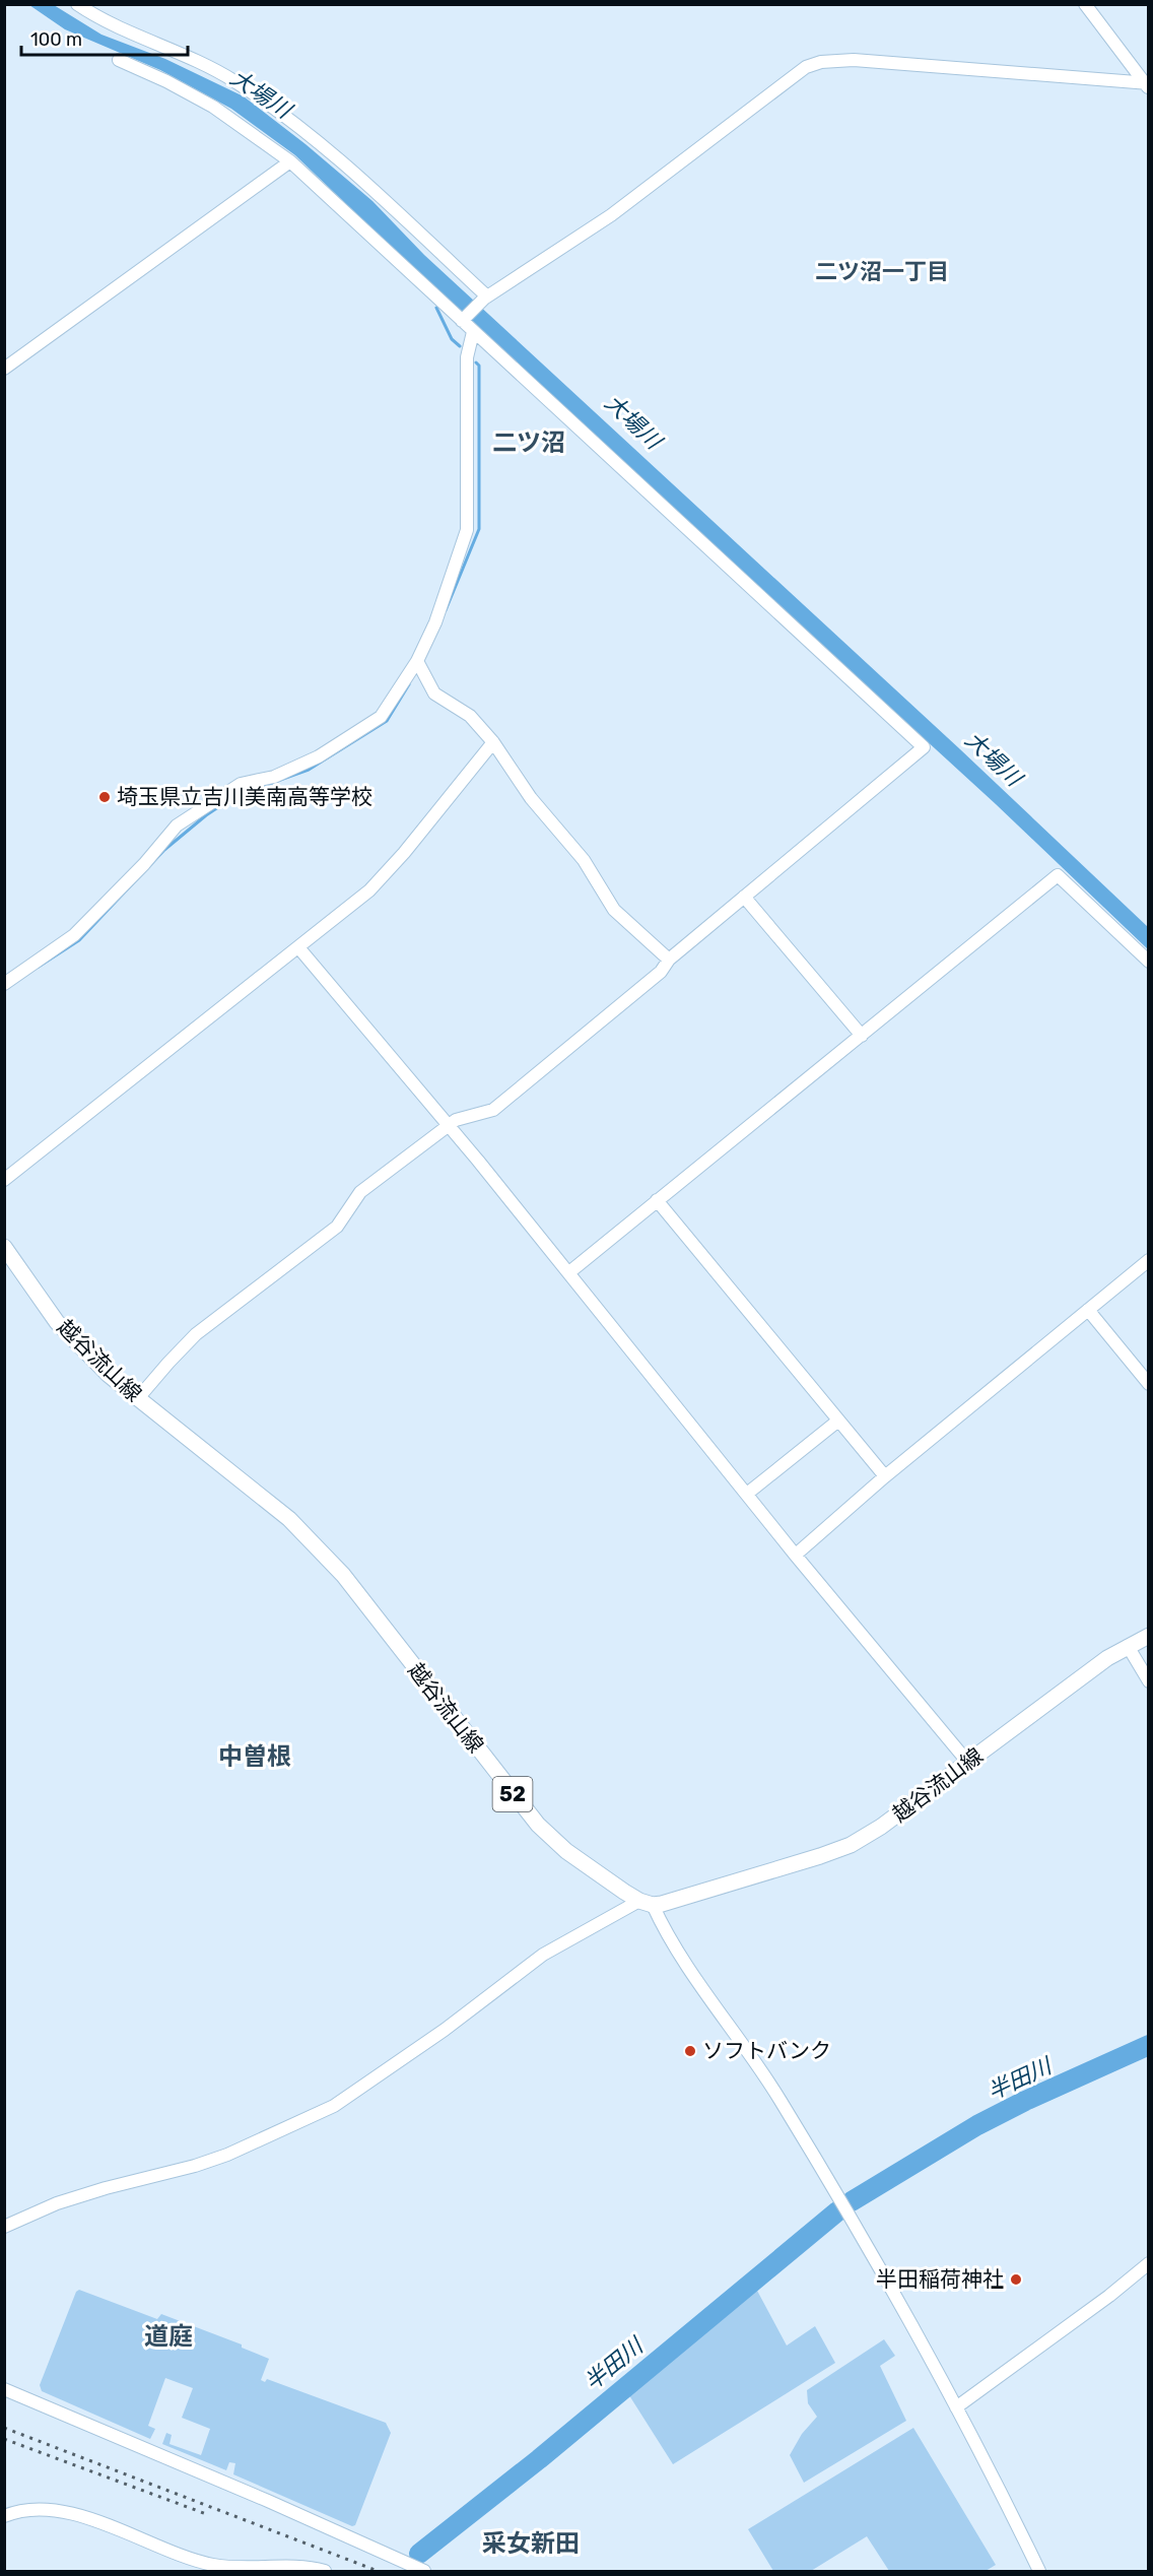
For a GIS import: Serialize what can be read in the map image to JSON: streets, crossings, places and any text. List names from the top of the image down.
{
  "streets": {
    "main road": ["越谷流山線", "52"]
  },
  "districts": [
    "二ツ沼一丁目",
    "二ツ沼",
    "中曽根",
    "道庭",
    "采女新田"
  ],
  "water": ["大場川", "半田川"],
  "places": ["埼玉県立吉川美南高等学校", "ソフトバンク", "半田稲荷神社"],
  "scale_bar": "100 m"
}
